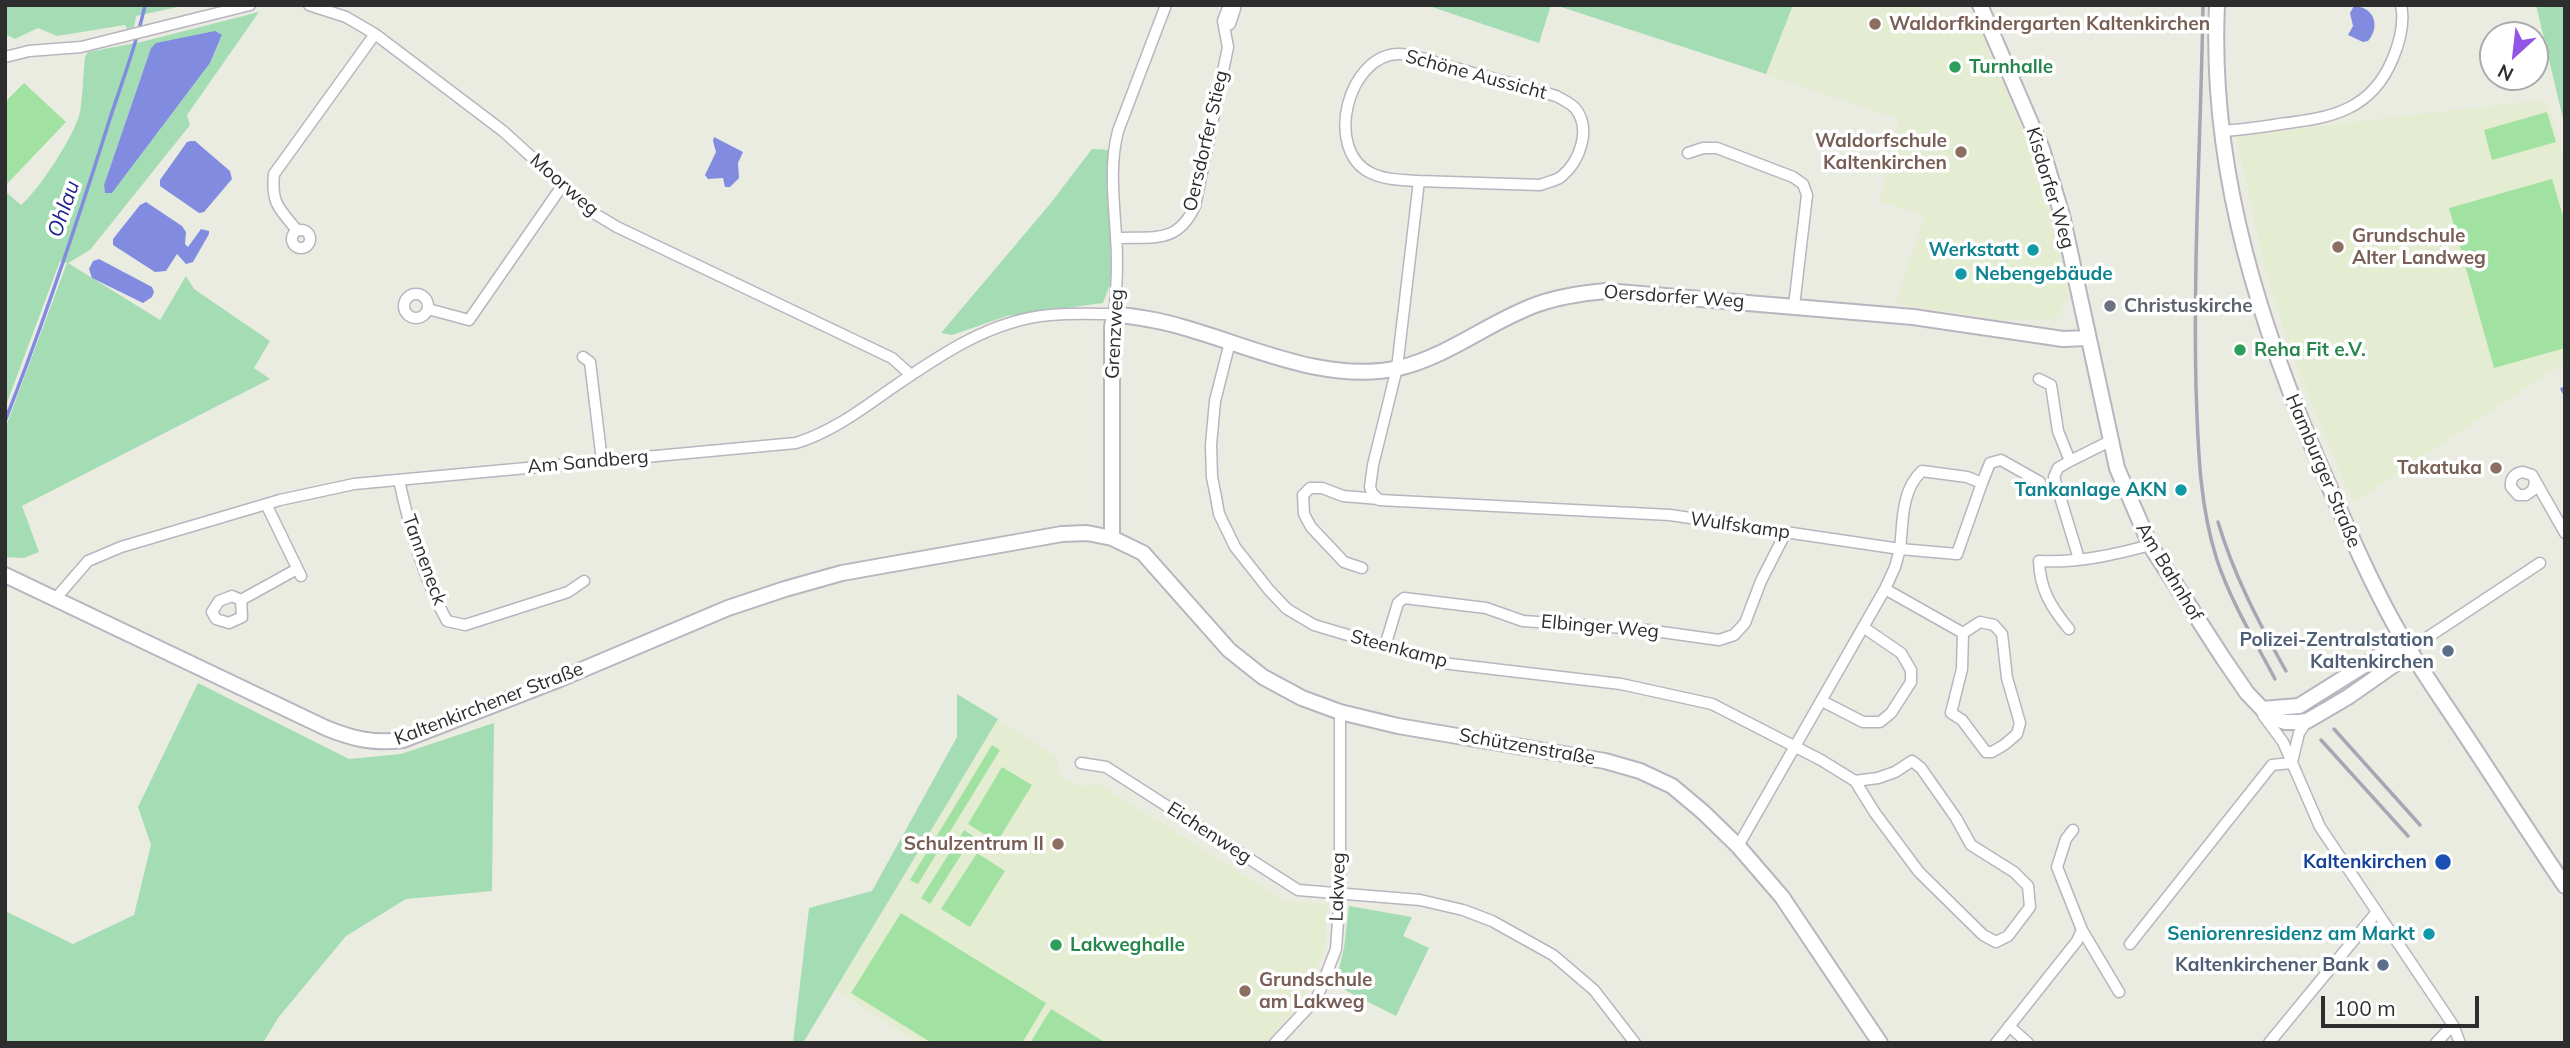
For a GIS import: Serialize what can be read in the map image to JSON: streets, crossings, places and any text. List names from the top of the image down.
{
  "streets": {
    "main road": [
      "Kisdorfer Weg",
      "Oersdorfer Weg",
      "Grenzweg",
      "Hamburger Straße",
      "Am Bahnhof",
      "Kaltenkirchener Straße",
      "Schützenstraße"
    ],
    "street": [
      "Schöne Aussicht",
      "Oersdorfer Stieg",
      "Moorweg",
      "Am Sandberg",
      "Wulfskamp",
      "Tanneneck",
      "Elbinger Weg",
      "Steenkamp",
      "Eichenweg",
      "Lakweg"
    ]
  },
  "crossings": [
    ["Oersdorfer Stieg", "Grenzweg"],
    ["Moorweg", "Am Sandberg"],
    ["Kisdorfer Weg", "Oersdorfer Weg"],
    ["Kisdorfer Weg", "Am Bahnhof"],
    ["Oersdorfer Weg", "Grenzweg"],
    ["Oersdorfer Weg", "Am Sandberg"],
    ["Oersdorfer Weg", "Am Bahnhof"],
    ["Oersdorfer Weg", "Steenkamp"],
    ["Grenzweg", "Am Sandberg"],
    ["Grenzweg", "Kaltenkirchener Straße"],
    ["Grenzweg", "Schützenstraße"],
    ["Am Sandberg", "Tanneneck"],
    ["Am Sandberg", "Kaltenkirchener Straße"],
    ["Wulfskamp", "Elbinger Weg"],
    ["Elbinger Weg", "Steenkamp"],
    ["Kaltenkirchener Straße", "Schützenstraße"],
    ["Schützenstraße", "Lakweg"],
    ["Eichenweg", "Lakweg"]
  ],
  "water": ["Ohlau"],
  "places": [
    "Waldorfkindergarten Kaltenkirchen",
    "Turnhalle",
    "Waldorfschule Kaltenkirchen",
    "Grundschule Alter Landweg",
    "Werkstatt",
    "Nebengebäude",
    "Christuskirche",
    "Reha Fit e.V.",
    "Takatuka",
    "Tankanlage AKN",
    "Polizei-Zentralstation Kaltenkirchen",
    "Schulzentrum II",
    "Kaltenkirchen",
    "Seniorenresidenz am Markt",
    "Lakweghalle",
    "Kaltenkirchener Bank",
    "Grundschule am Lakweg"
  ],
  "scale_bar": "100 m",
  "north": "bottom left"
}
